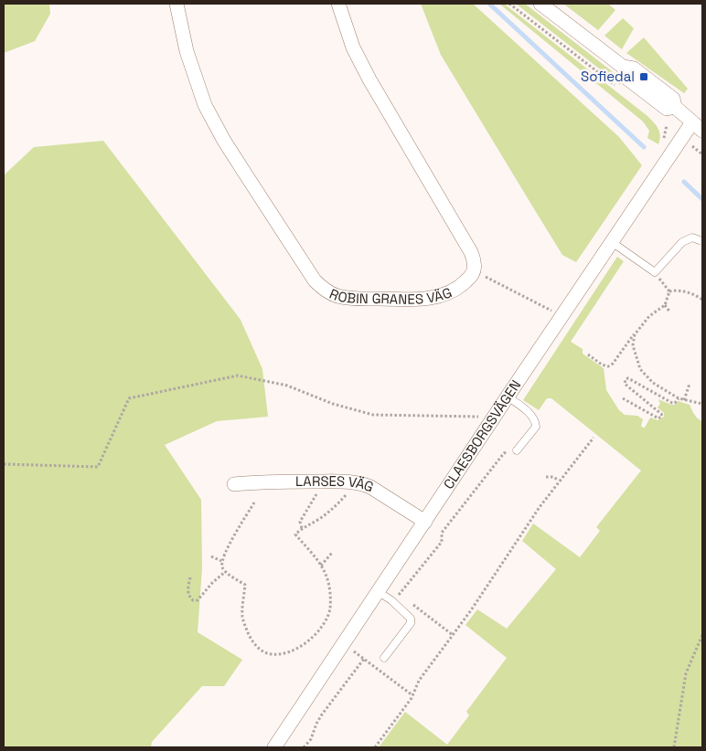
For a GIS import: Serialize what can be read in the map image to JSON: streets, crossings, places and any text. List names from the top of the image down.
{
  "streets": {
    "street": ["ROBIN GRANES VÄG", "CLAESBORGSVÄGEN", "LARSES VÄG"]
  },
  "crossings": [
    ["CLAESBORGSVÄGEN", "LARSES VÄG"]
  ],
  "places": {
    "transit": ["Sofiedal"]
  }
}
